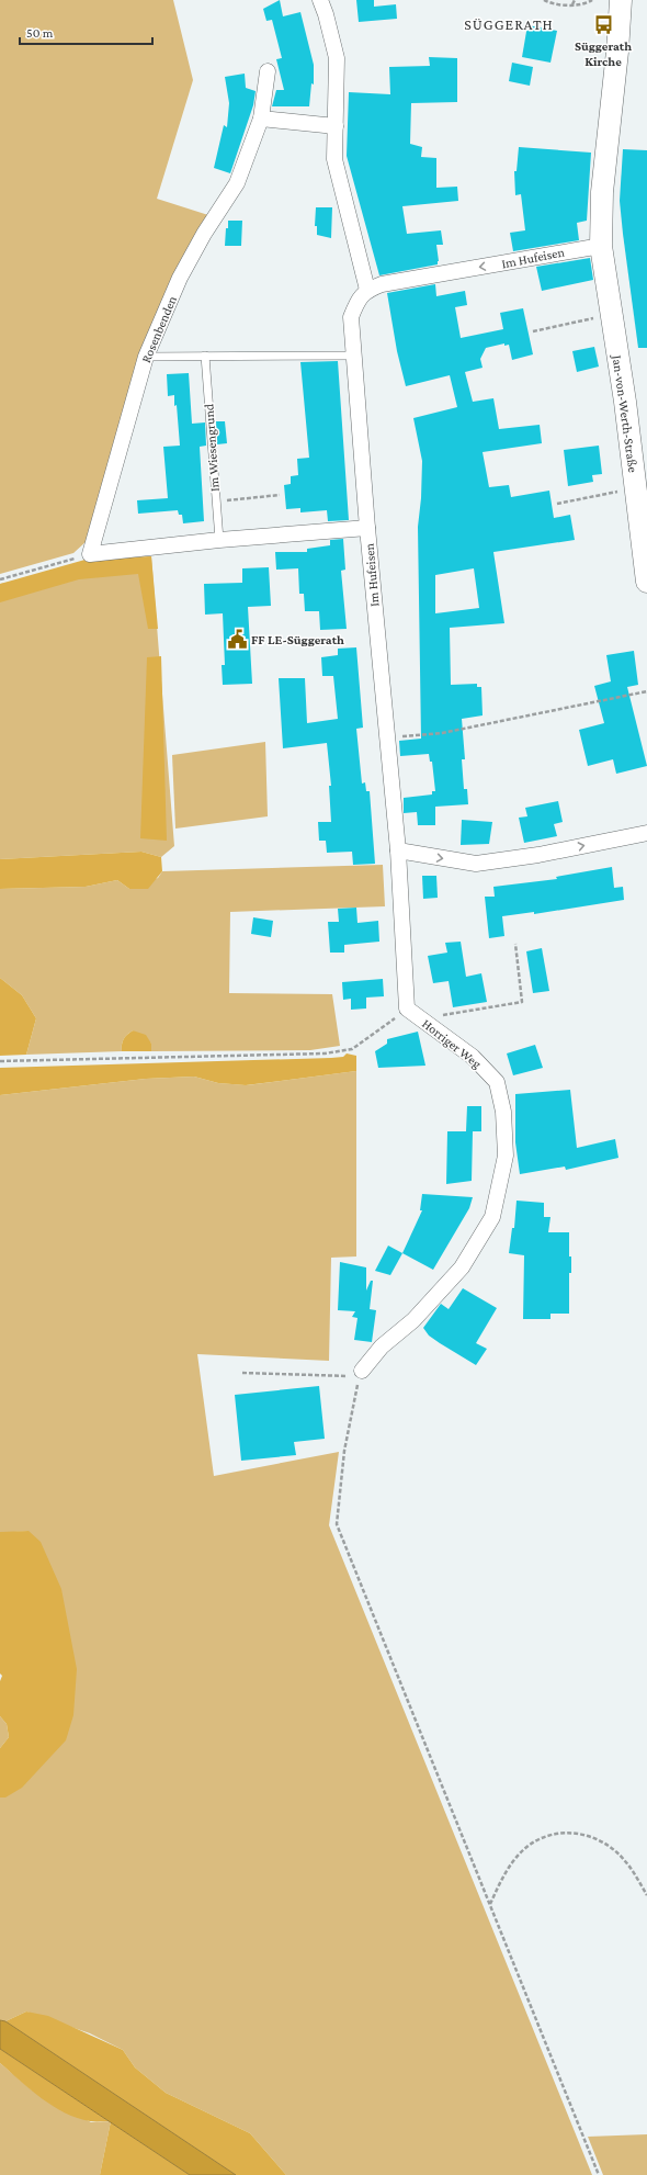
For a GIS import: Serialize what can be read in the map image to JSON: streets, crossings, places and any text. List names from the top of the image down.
{
  "streets": {
    "main road": ["Jan-von-Werth-Straße"],
    "street": ["Im Hufeisen", "Rosenbenden", "Horriger Weg"],
    "lane": ["Im Wiesengrund"]
  },
  "crossings": [
    ["Im Hufeisen", "Jan-von-Werth-Straße"]
  ],
  "districts": ["SÜGGERATH"],
  "places": {
    "bus stop": ["Süggerath Kirche"],
    "public building": ["FF LE-Süggerath"]
  },
  "scale_bar": "50 m"
}
